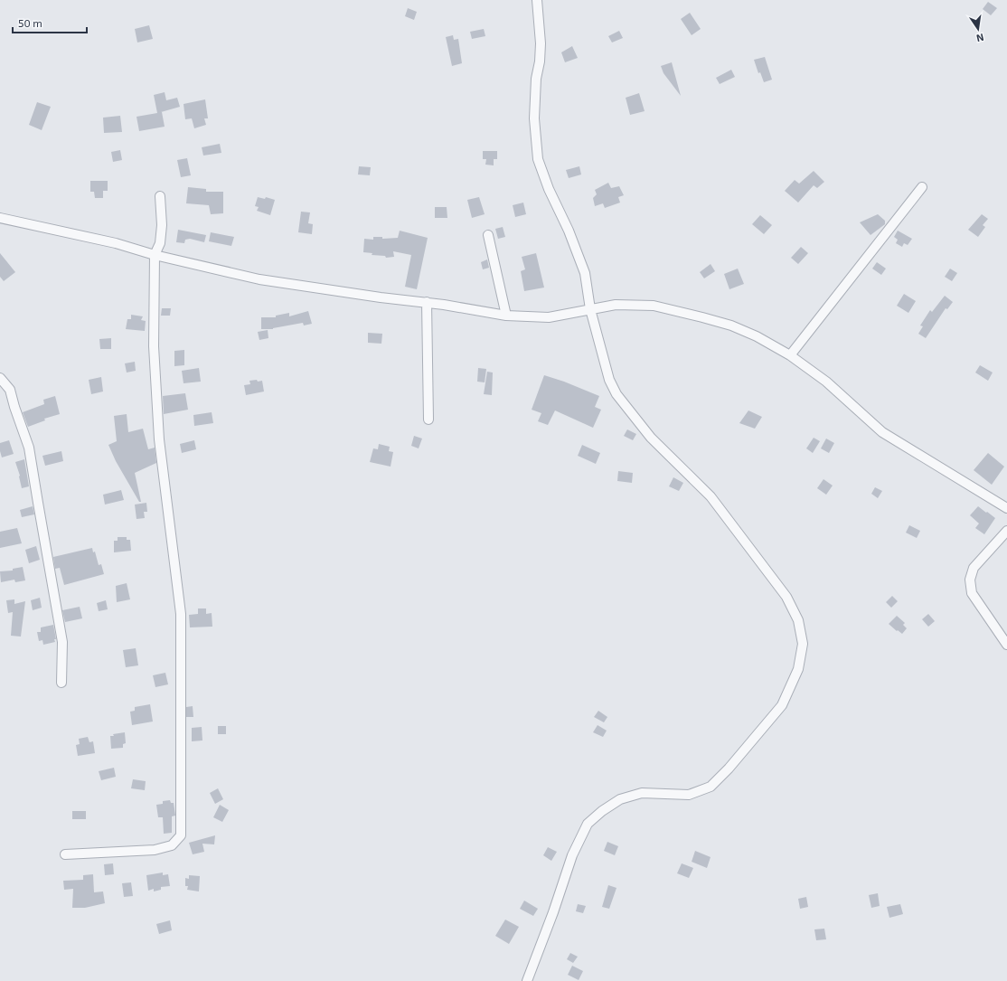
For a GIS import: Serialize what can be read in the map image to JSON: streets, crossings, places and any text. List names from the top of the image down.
{
  "scale_bar": "50 m",
  "north": "bottom"
}
